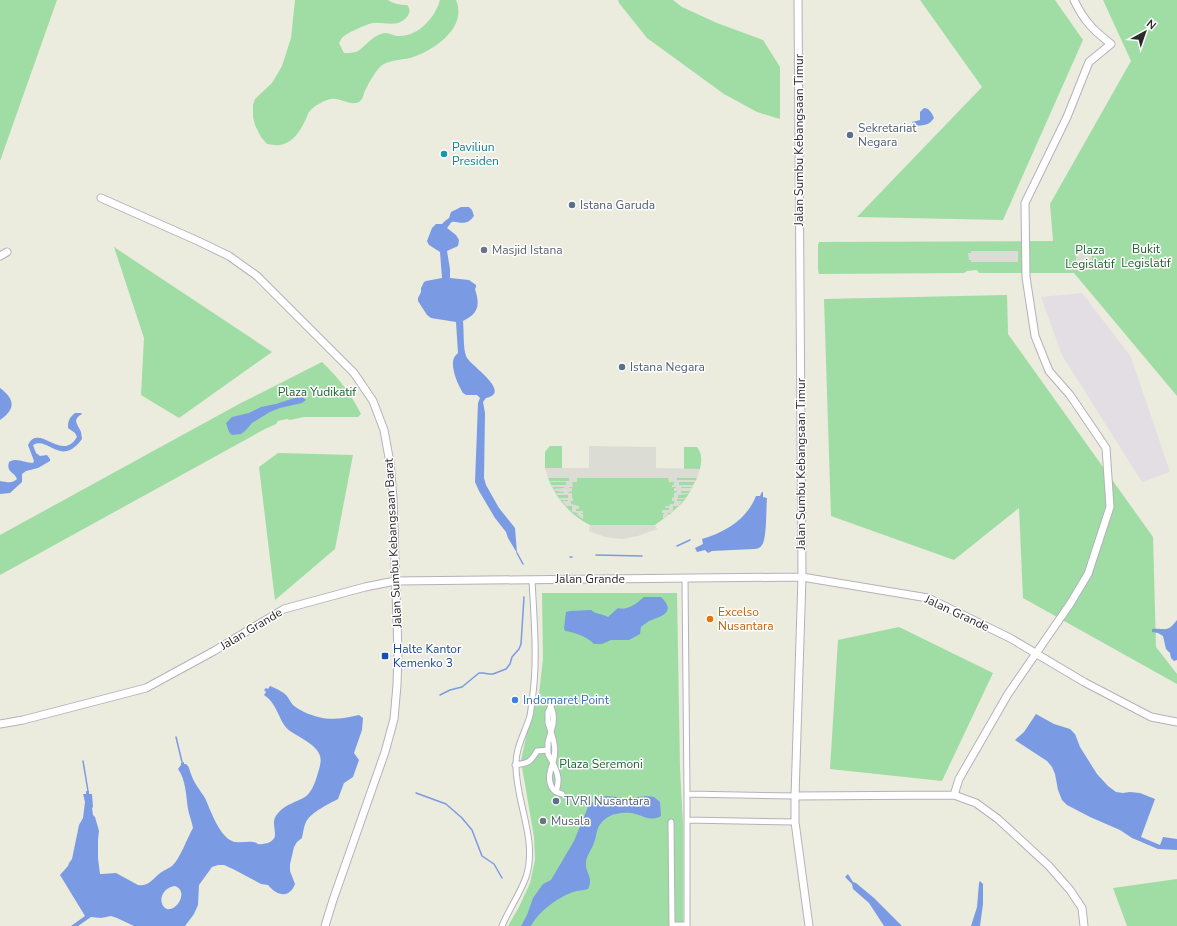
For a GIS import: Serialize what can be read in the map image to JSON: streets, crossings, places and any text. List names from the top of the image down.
{
  "streets": {
    "street": ["Jalan Sumbu Kebangsaan Timur", "Jalan Sumbu Kebangsaan Barat", "Jalan Grande"]
  },
  "crossings": [
    ["Jalan Sumbu Kebangsaan Timur", "Jalan Grande"],
    ["Jalan Sumbu Kebangsaan Barat", "Jalan Grande"]
  ],
  "parks": [
    "Bukit Legislatif",
    "Plaza Legislatif",
    "Plaza Yudikatif",
    "Plaza Seremoni"
  ],
  "places": {
    "other": [
      "Sekretariat Negara",
      "Paviliun Presiden",
      "Istana Garuda",
      "Masjid Istana",
      "Istana Negara",
      "Excelso Nusantara",
      "Indomaret Point",
      "TVRI Nusantara",
      "Musala"
    ],
    "transit": ["Halte Kantor Kemenko 3"]
  },
  "north": "top right"
}
